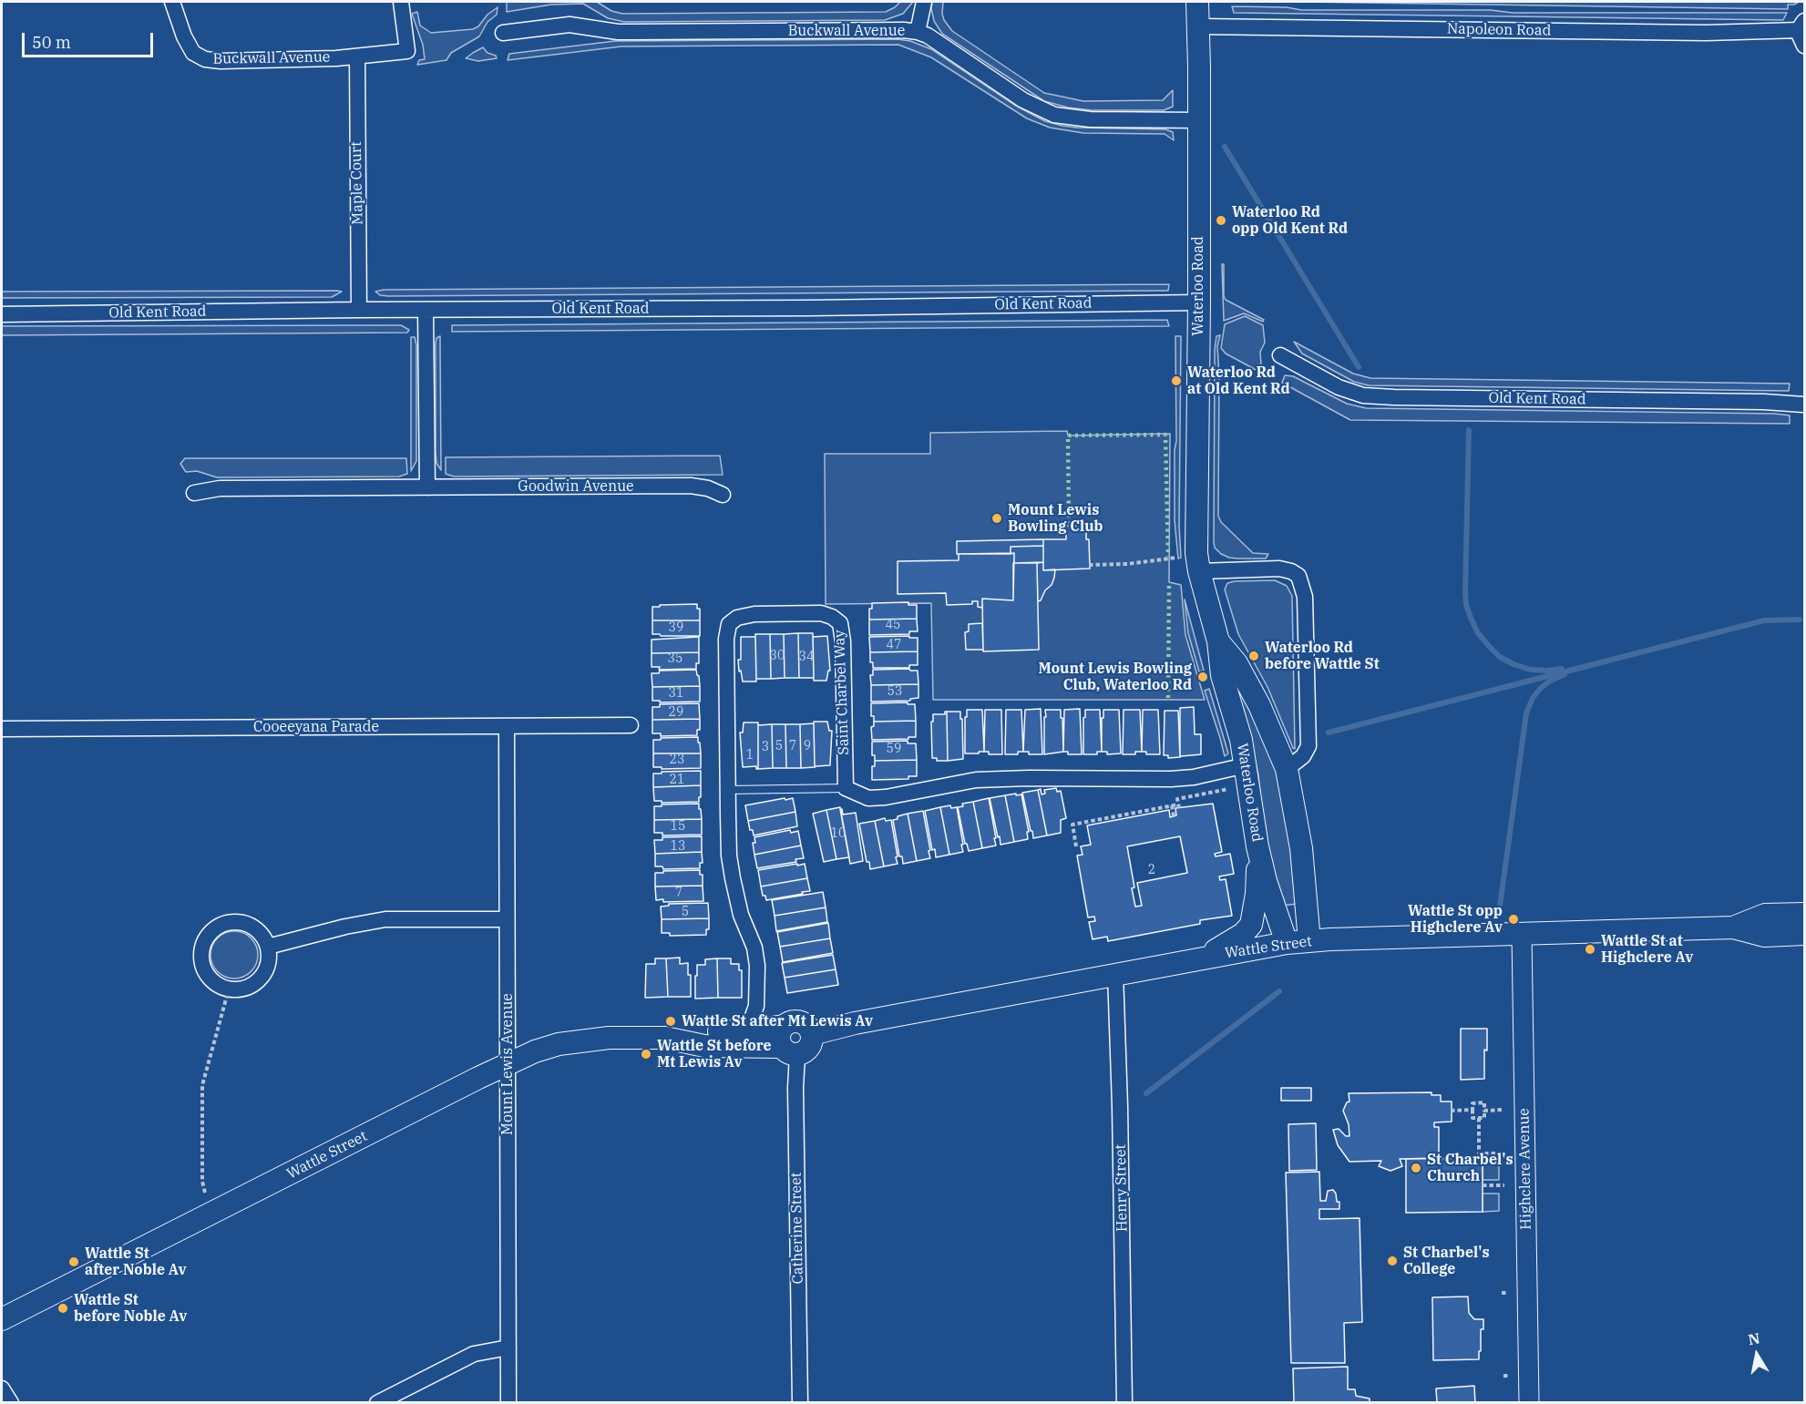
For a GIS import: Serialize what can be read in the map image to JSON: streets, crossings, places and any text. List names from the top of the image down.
{
  "streets": {
    "main road": ["Waterloo Road", "Wattle Street"],
    "street": [
      "Napoleon Road",
      "Buckwall Avenue",
      "Maple Court",
      "Old Kent Road",
      "Goodwin Avenue",
      "Saint Charbel Way",
      "Cooeeyana Parade",
      "Mount Lewis Avenue",
      "Highclere Avenue",
      "Henry Street",
      "Catherine Street"
    ]
  },
  "crossings": [
    ["Napoleon Road", "Waterloo Road"],
    ["Buckwall Avenue", "Maple Court"],
    ["Buckwall Avenue", "Waterloo Road"],
    ["Maple Court", "Old Kent Road"],
    ["Waterloo Road", "Old Kent Road"],
    ["Waterloo Road", "Wattle Street"],
    ["Saint Charbel Way", "Wattle Street"],
    ["Cooeeyana Parade", "Mount Lewis Avenue"],
    ["Wattle Street", "Mount Lewis Avenue"],
    ["Wattle Street", "Highclere Avenue"],
    ["Wattle Street", "Henry Street"],
    ["Wattle Street", "Catherine Street"]
  ],
  "places": [
    "Waterloo Rd opp Old Kent Rd",
    "Waterloo Rd at Old Kent Rd",
    "Mount Lewis Bowling Club",
    "Waterloo Rd before Wattle St",
    "Mount Lewis Bowling Club, Waterloo Rd",
    "Wattle St opp Highclere Av",
    "Wattle St at Highclere Av",
    "Wattle St after Mt Lewis Av",
    "Wattle St before Mt Lewis Av",
    "St Charbel's Church",
    "St Charbel's College",
    "Wattle St after Noble Av",
    "Wattle St before Noble Av"
  ],
  "house_numbers": [
    "45",
    "39",
    "47",
    "30",
    "34",
    "35",
    "53",
    "31",
    "29",
    "5",
    "7",
    "9",
    "3",
    "59",
    "1",
    "23",
    "21",
    "15",
    "10",
    "13",
    "2",
    "7",
    "5"
  ],
  "scale_bar": "50 m",
  "north": "top"
}
